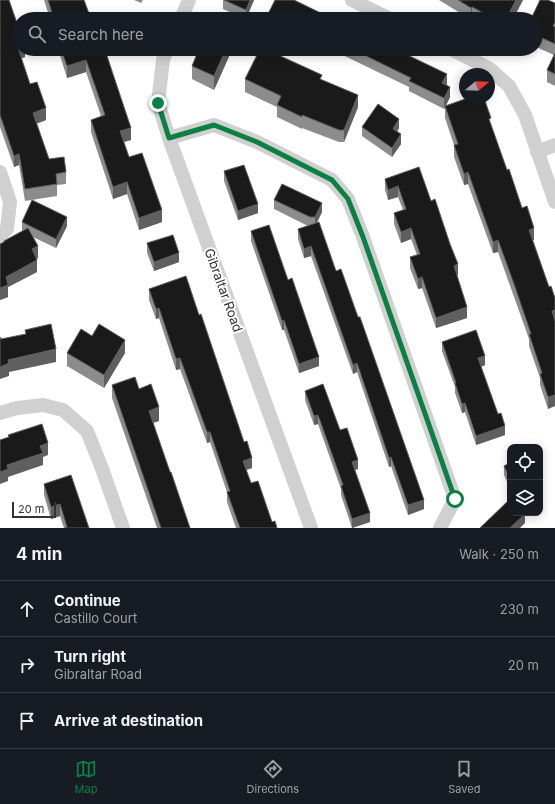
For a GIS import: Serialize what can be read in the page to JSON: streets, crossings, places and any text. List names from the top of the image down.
{
  "streets": {
    "street": ["Gibraltar Road"]
  },
  "scale_bar": "20 m",
  "north": "right",
  "page": {
    "search": "Search here",
    "scale": "20 m",
    "heading": ["4 min", "Walk · 250 m"],
    "list": [
      ["Continue", "Castillo Court", "230 m"],
      ["Turn right", "Gibraltar Road", "20 m"],
      "Arrive at destination"
    ],
    "nav": ["Map", "Directions", "Saved"]
  }
}
